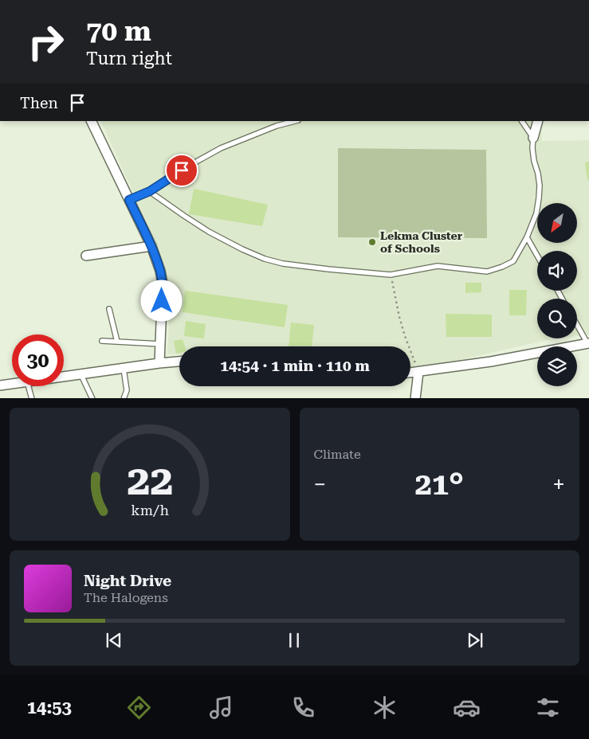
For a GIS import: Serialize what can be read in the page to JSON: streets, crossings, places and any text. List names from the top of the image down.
{
  "places": ["Lekma Cluster of Schools"],
  "north": "bottom left",
  "page": {
    "turn": ["70 m", "Turn right"],
    "then": "Then",
    "limit": "30",
    "trip": "14:54 · 1 min · 110 m",
    "tile": "Climate",
    "heat": ["−", "21°", "+"],
    "song": ["Night Drive", "The Halogens"],
    "tabs": "14:53",
    "gauge": ["22", "km/h"]
  }
}
